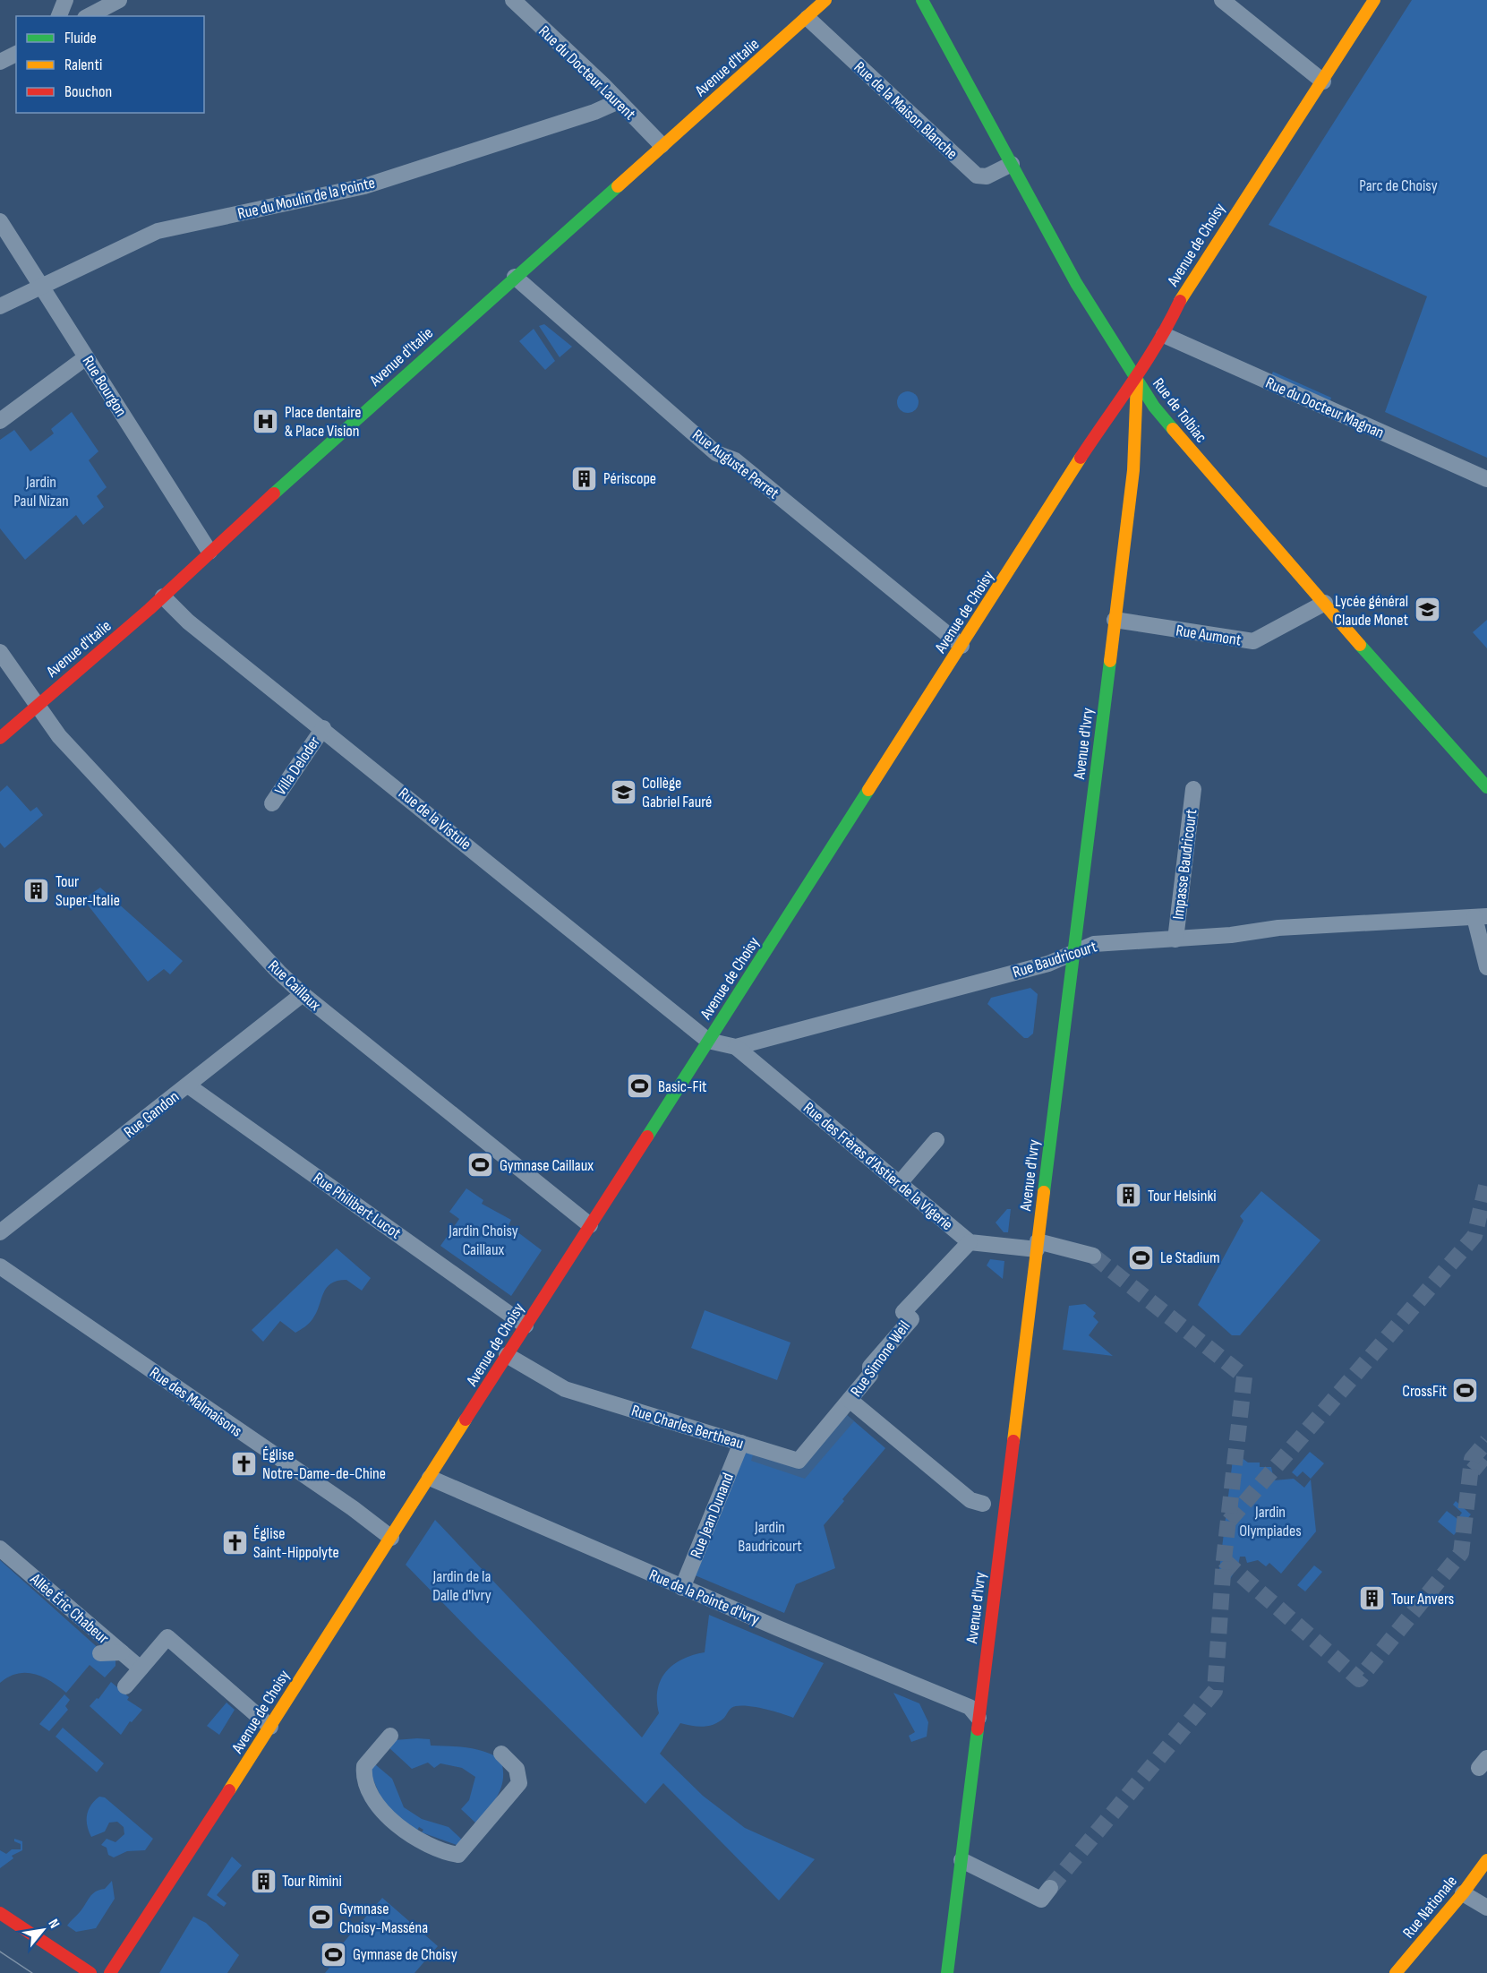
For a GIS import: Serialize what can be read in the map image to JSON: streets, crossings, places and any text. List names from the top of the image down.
{
  "streets": {
    "main road": [
      "Avenue d'Italie",
      "Avenue de Choisy",
      "Rue de Tolbiac",
      "Avenue d'Ivry",
      "Rue Nationale"
    ],
    "street": [
      "Rue du Docteur Laurent",
      "Rue de la Maison Blanche",
      "Rue du Moulin de la Pointe",
      "Rue Bourgon",
      "Rue du Docteur Magnan",
      "Rue Auguste Perret",
      "Rue Aumont",
      "Villa Deloder",
      "Rue de la Vistule",
      "Impasse Baudricourt",
      "Rue Baudricourt",
      "Rue Caillaux",
      "Rue Gandon",
      "Rue des Frères d'Astier de la Vigerie",
      "Rue Philibert Lucot",
      "Rue Simone Weil",
      "Rue des Malmaisons",
      "Rue Charles Bertheau",
      "Rue Jean Dunand",
      "Rue de la Pointe d'Ivry",
      "Allée Éric Chabeur"
    ]
  },
  "crossings": [
    ["Avenue d'Italie", "Rue du Docteur Laurent"],
    ["Avenue d'Italie", "Rue de la Maison Blanche"],
    ["Avenue d'Italie", "Rue Bourgon"],
    ["Avenue d'Italie", "Rue Auguste Perret"],
    ["Avenue d'Italie", "Rue de la Vistule"],
    ["Avenue d'Italie", "Rue Caillaux"],
    ["Rue du Docteur Laurent", "Rue du Moulin de la Pointe"],
    ["Rue de la Maison Blanche", "Rue de Tolbiac"],
    ["Rue du Moulin de la Pointe", "Rue Bourgon"],
    ["Avenue de Choisy", "Rue du Docteur Magnan"],
    ["Avenue de Choisy", "Rue de Tolbiac"],
    ["Avenue de Choisy", "Rue Auguste Perret"],
    ["Avenue de Choisy", "Avenue d'Ivry"],
    ["Avenue de Choisy", "Rue de la Vistule"],
    ["Avenue de Choisy", "Rue Baudricourt"],
    ["Avenue de Choisy", "Rue Caillaux"],
    ["Avenue de Choisy", "Rue Philibert Lucot"],
    ["Avenue de Choisy", "Rue des Malmaisons"],
    ["Avenue de Choisy", "Rue Charles Bertheau"],
    ["Avenue de Choisy", "Rue de la Pointe d'Ivry"],
    ["Rue de Tolbiac", "Rue Aumont"],
    ["Rue de Tolbiac", "Avenue d'Ivry"],
    ["Rue Aumont", "Avenue d'Ivry"],
    ["Avenue d'Ivry", "Rue Baudricourt"],
    ["Avenue d'Ivry", "Rue de la Pointe d'Ivry"],
    ["Villa Deloder", "Rue de la Vistule"],
    ["Rue de la Vistule", "Rue Baudricourt"],
    ["Impasse Baudricourt", "Rue Baudricourt"],
    ["Rue Baudricourt", "Rue des Frères d'Astier de la Vigerie"],
    ["Rue Caillaux", "Rue Gandon"],
    ["Rue Gandon", "Rue Philibert Lucot"],
    ["Rue des Frères d'Astier de la Vigerie", "Rue Simone Weil"],
    ["Rue Simone Weil", "Rue Charles Bertheau"],
    ["Rue Charles Bertheau", "Rue Jean Dunand"],
    ["Rue Jean Dunand", "Rue de la Pointe d'Ivry"]
  ],
  "parks": [
    "Parc de Choisy",
    "Jardin Paul Nizan",
    "Jardin Choisy Caillaux",
    "Jardin Olympiades",
    "Jardin Baudricourt",
    "Jardin de la Dalle d'Ivry"
  ],
  "places": {
    "hospital": ["Place dentaire & Place Vision"],
    "building": [
      "Périscope",
      "Tour Super-Italie",
      "Tour Helsinki",
      "Tour Anvers",
      "Tour Rimini"
    ],
    "school or university": ["Lycée général Claude Monet", "Collège Gabriel Fauré"],
    "sports": [
      "Basic-Fit",
      "Gymnase Caillaux",
      "Le Stadium",
      "CrossFit",
      "Gymnase Choisy-Masséna",
      "Gymnase de Choisy"
    ],
    "church": ["Église Notre-Dame-de-Chine", "Église Saint-Hippolyte"]
  },
  "legend": ["Fluide", "Ralenti", "Bouchon"],
  "north": "top right"
}
